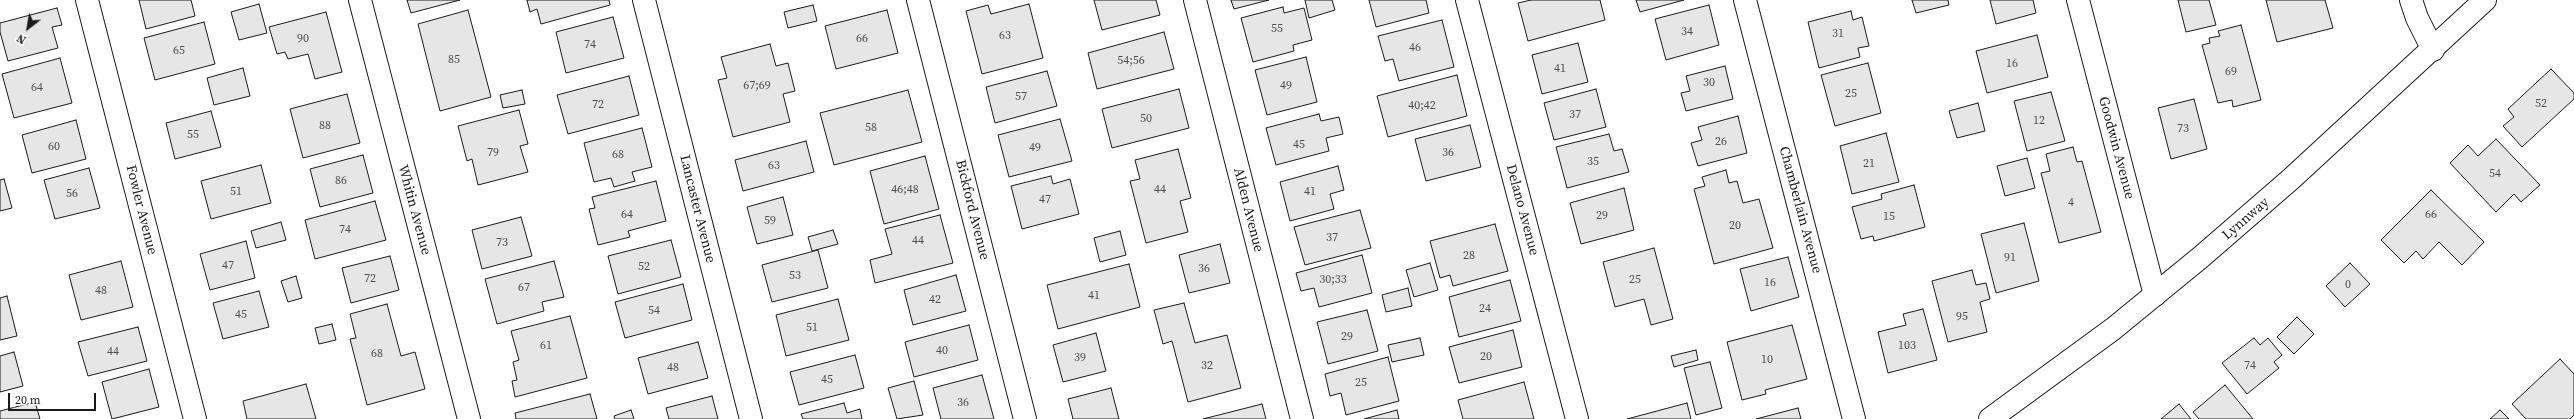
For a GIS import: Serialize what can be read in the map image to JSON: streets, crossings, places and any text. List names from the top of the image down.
{
  "streets": {
    "street": [
      "Goodwin Avenue",
      "Lancaster Avenue",
      "Fowler Avenue",
      "Whitin Avenue",
      "Bickford Avenue",
      "Alden Avenue",
      "Delano Avenue",
      "Chamberlain Avenue",
      "Lynnway"
    ]
  },
  "crossings": [
    ["Goodwin Avenue", "Lynnway"]
  ],
  "house_numbers": [
    "55",
    "34",
    "31",
    "63",
    "90",
    "66",
    "74",
    "46",
    "65",
    "85",
    "54;56",
    "16",
    "41",
    "69",
    "30",
    "67;69",
    "49",
    "64",
    "25",
    "57",
    "52",
    "72",
    "40;42",
    "37",
    "50",
    "12",
    "88",
    "58",
    "73",
    "55",
    "26",
    "45",
    "60",
    "49",
    "79",
    "36",
    "68",
    "35",
    "21",
    "63",
    "54",
    "86",
    "46;48",
    "44",
    "51",
    "41",
    "56",
    "47",
    "4",
    "64",
    "66",
    "29",
    "15",
    "59",
    "20",
    "74",
    "37",
    "44",
    "73",
    "28",
    "91",
    "47",
    "52",
    "36",
    "53",
    "72",
    "30;33",
    "25",
    "16",
    "0",
    "67",
    "48",
    "41",
    "42",
    "24",
    "54",
    "45",
    "95",
    "51",
    "29",
    "61",
    "103",
    "40",
    "44",
    "68",
    "20",
    "39",
    "10",
    "32",
    "74",
    "48",
    "45",
    "25",
    "36"
  ],
  "scale_bar": "20 m",
  "north": "bottom left"
}
